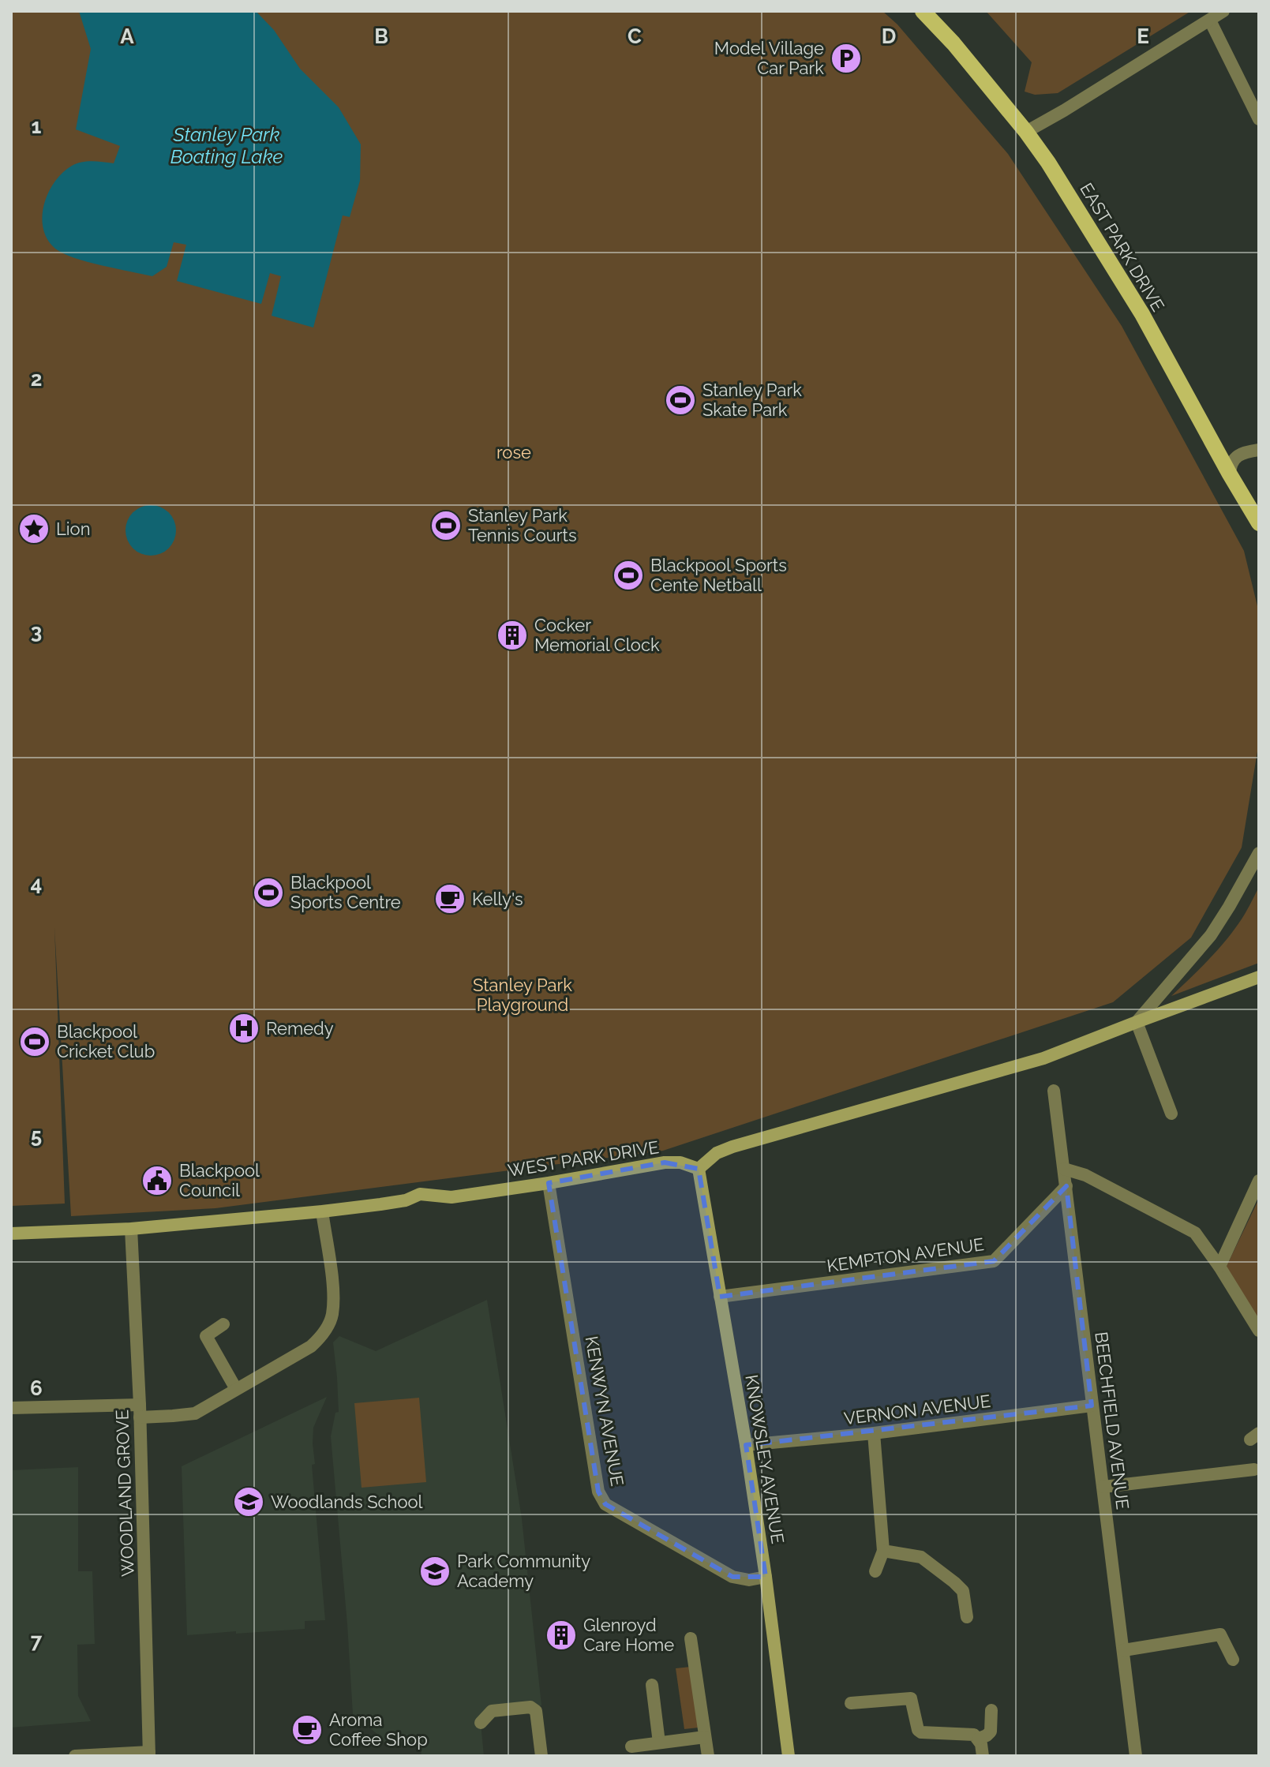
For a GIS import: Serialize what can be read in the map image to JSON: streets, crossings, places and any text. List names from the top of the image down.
{
  "streets": {
    "main road": ["EAST PARK DRIVE"],
    "street": [
      "WEST PARK DRIVE",
      "KEMPTON AVENUE",
      "VERNON AVENUE",
      "KENWYN AVENUE",
      "BEECHFIELD AVENUE",
      "KNOWSLEY AVENUE",
      "WOODLAND GROVE"
    ]
  },
  "crossings": [
    ["WEST PARK DRIVE", "KENWYN AVENUE"],
    ["WEST PARK DRIVE", "KNOWSLEY AVENUE"],
    ["WEST PARK DRIVE", "WOODLAND GROVE"],
    ["KEMPTON AVENUE", "BEECHFIELD AVENUE"],
    ["KEMPTON AVENUE", "KNOWSLEY AVENUE"],
    ["VERNON AVENUE", "BEECHFIELD AVENUE"],
    ["VERNON AVENUE", "KNOWSLEY AVENUE"],
    ["KENWYN AVENUE", "KNOWSLEY AVENUE"]
  ],
  "water": ["Stanley Park Boating Lake"],
  "parks": ["rose", "Stanley Park Playground"],
  "places": {
    "parking": ["Model Village Car Park"],
    "sports": [
      "Stanley Park Skate Park",
      "Stanley Park Tennis Courts",
      "Blackpool Sports Cente Netball",
      "Blackpool Sports Centre",
      "Blackpool Cricket Club"
    ],
    "place": ["Lion"],
    "building": ["Cocker Memorial Clock", "Glenroyd Care Home"],
    "cafe": ["Kelly's", "Aroma Coffee Shop"],
    "hospital": ["Remedy"],
    "public building": ["Blackpool Council"],
    "school or university": ["Woodlands School", "Park Community Academy"]
  },
  "grid": {
    "columns": [
      "A",
      "B",
      "C",
      "D",
      "E"
    ],
    "rows": [
      "1",
      "2",
      "3",
      "4",
      "5",
      "6",
      "7"
    ]
  }
}
